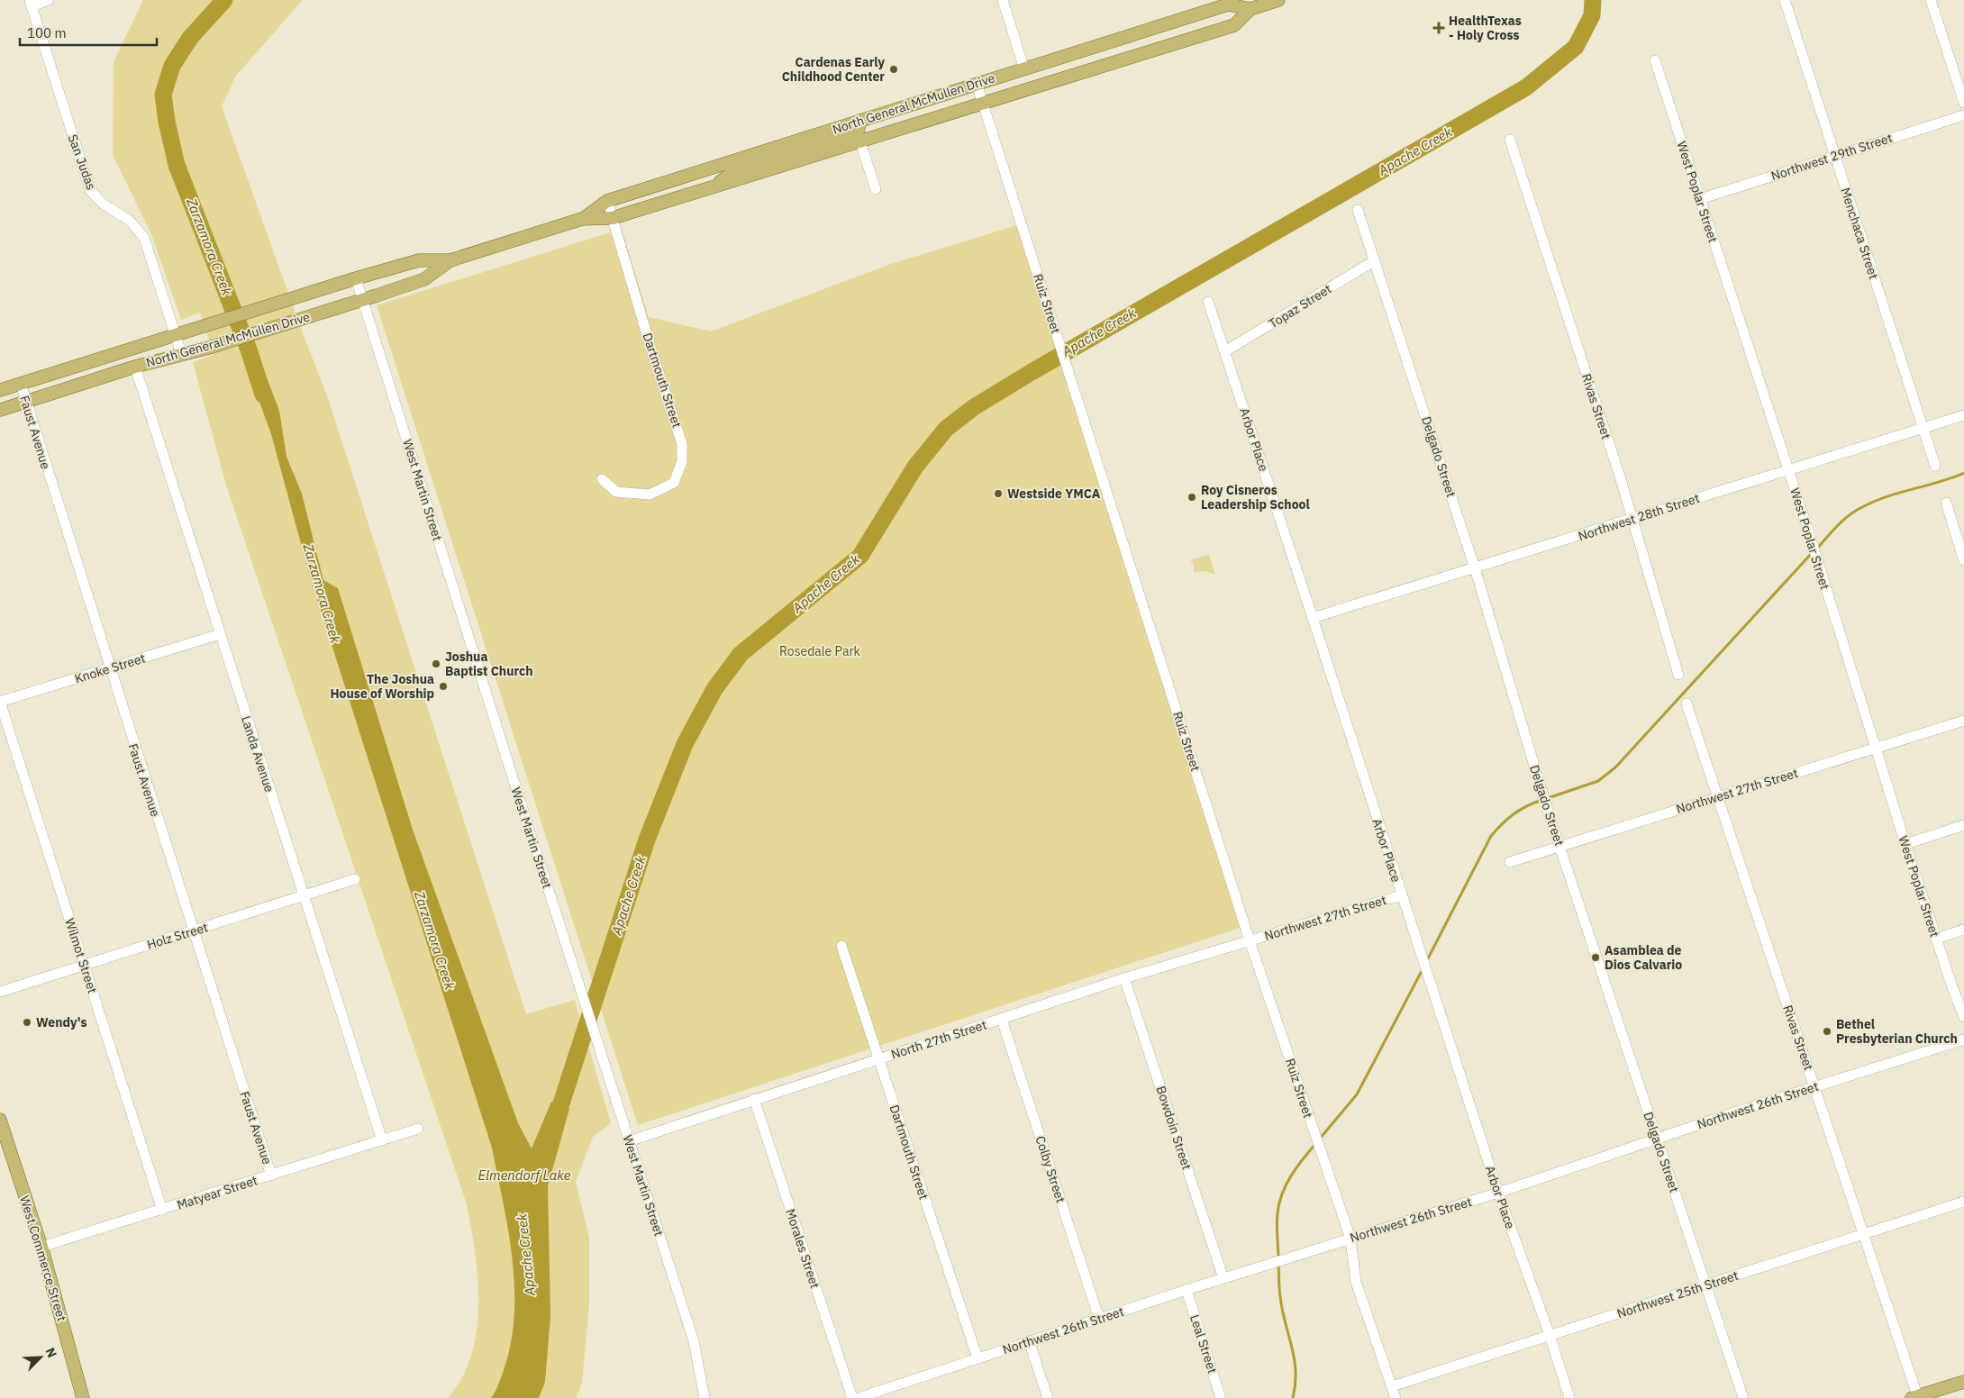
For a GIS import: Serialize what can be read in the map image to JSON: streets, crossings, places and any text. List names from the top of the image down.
{
  "streets": {
    "main road": ["North General McMullen Drive", "West Commerce Street"],
    "street": [
      "Northwest 29th Street",
      "San Judas",
      "West Poplar Street",
      "Menchaca Street",
      "Ruiz Street",
      "Topaz Street",
      "Dartmouth Street",
      "Rivas Street",
      "Faust Avenue",
      "Arbor Place",
      "Delgado Street",
      "West Martin Street",
      "Northwest 28th Street",
      "Knoke Street",
      "Landa Avenue",
      "Northwest 27th Street",
      "Holz Street",
      "Wilmot Street",
      "North 27th Street",
      "Northwest 26th Street",
      "Bowdoin Street",
      "Colby Street",
      "Matyear Street",
      "Morales Street",
      "Northwest 25th Street",
      "Leal Street"
    ]
  },
  "crossings": [
    ["North General McMullen Drive", "San Judas"],
    ["North General McMullen Drive", "Ruiz Street"],
    ["North General McMullen Drive", "Dartmouth Street"],
    ["North General McMullen Drive", "Faust Avenue"],
    ["North General McMullen Drive", "West Martin Street"],
    ["North General McMullen Drive", "Landa Avenue"],
    ["Northwest 29th Street", "West Poplar Street"],
    ["Northwest 29th Street", "Menchaca Street"],
    ["West Poplar Street", "Northwest 28th Street"],
    ["West Poplar Street", "Northwest 27th Street"],
    ["Menchaca Street", "Northwest 28th Street"],
    ["Ruiz Street", "Northwest 27th Street"],
    ["Ruiz Street", "North 27th Street"],
    ["Ruiz Street", "Northwest 26th Street"],
    ["Ruiz Street", "Northwest 25th Street"],
    ["Topaz Street", "Arbor Place"],
    ["Topaz Street", "Delgado Street"],
    ["Dartmouth Street", "North 27th Street"],
    ["Dartmouth Street", "Northwest 26th Street"],
    ["Rivas Street", "Northwest 28th Street"],
    ["Rivas Street", "Northwest 27th Street"],
    ["Rivas Street", "Northwest 26th Street"],
    ["Rivas Street", "Northwest 25th Street"],
    ["Faust Avenue", "Knoke Street"],
    ["Faust Avenue", "Holz Street"],
    ["Faust Avenue", "Matyear Street"],
    ["Arbor Place", "Northwest 28th Street"],
    ["Arbor Place", "Northwest 27th Street"],
    ["Arbor Place", "Northwest 26th Street"],
    ["Arbor Place", "Northwest 25th Street"],
    ["Delgado Street", "Northwest 28th Street"],
    ["Delgado Street", "Northwest 27th Street"],
    ["Delgado Street", "Northwest 26th Street"],
    ["Delgado Street", "Northwest 25th Street"],
    ["West Martin Street", "North 27th Street"],
    ["Knoke Street", "Landa Avenue"],
    ["Knoke Street", "Wilmot Street"],
    ["Landa Avenue", "Holz Street"],
    ["Landa Avenue", "Matyear Street"],
    ["Northwest 27th Street", "North 27th Street"],
    ["Holz Street", "Wilmot Street"],
    ["Wilmot Street", "Matyear Street"],
    ["North 27th Street", "Bowdoin Street"],
    ["North 27th Street", "Colby Street"],
    ["North 27th Street", "Morales Street"],
    ["Northwest 26th Street", "Bowdoin Street"],
    ["Northwest 26th Street", "Colby Street"],
    ["Northwest 26th Street", "Leal Street"],
    ["Matyear Street", "West Commerce Street"]
  ],
  "water": ["Apache Creek", "Zarzamora Creek", "Elmendorf Lake"],
  "parks": ["Rosedale Park"],
  "places": {
    "health": ["HealthTexas - Holy Cross"],
    "other": [
      "Cardenas Early Childhood Center",
      "Westside YMCA",
      "Roy Cisneros Leadership School",
      "Joshua Baptist Church",
      "The Joshua House of Worship",
      "Asamblea de Dios Calvario",
      "Wendy's",
      "Bethel Presbyterian Church"
    ]
  },
  "scale_bar": "100 m",
  "north": "top right"
}
